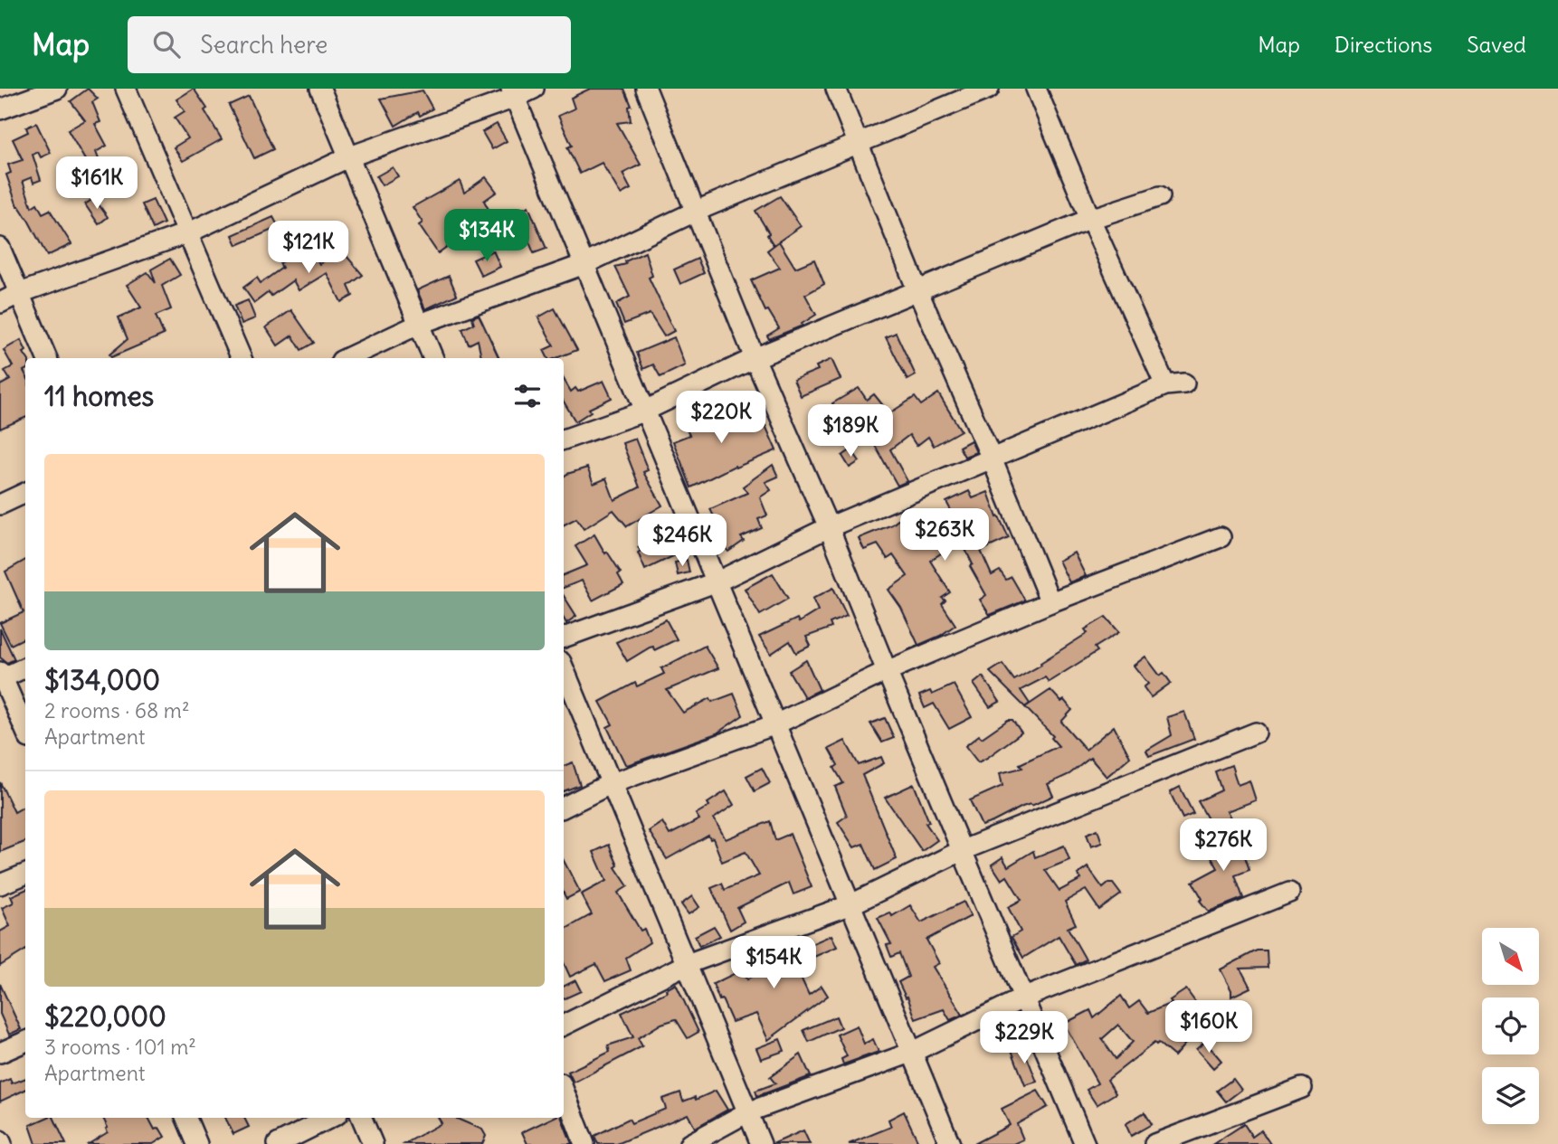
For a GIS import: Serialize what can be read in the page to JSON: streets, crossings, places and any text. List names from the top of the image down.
{
  "north": "bottom right",
  "page": {
    "header": "Map",
    "search": "Search here",
    "nav": ["Map", "Directions", "Saved"],
    "price": [
      "$161K",
      "$134K",
      "$121K",
      "$220K",
      "$189K",
      "$263K",
      "$246K",
      "$276K",
      "$154K",
      "$160K",
      "$229K"
    ],
    "heading": "11 homes",
    "list": [
      {
        "name": "$134,000",
        "note": "2 rooms · 68 m² · Apartment"
      },
      {
        "name": "$220,000",
        "note": "3 rooms · 101 m² · Apartment"
      }
    ]
  }
}
